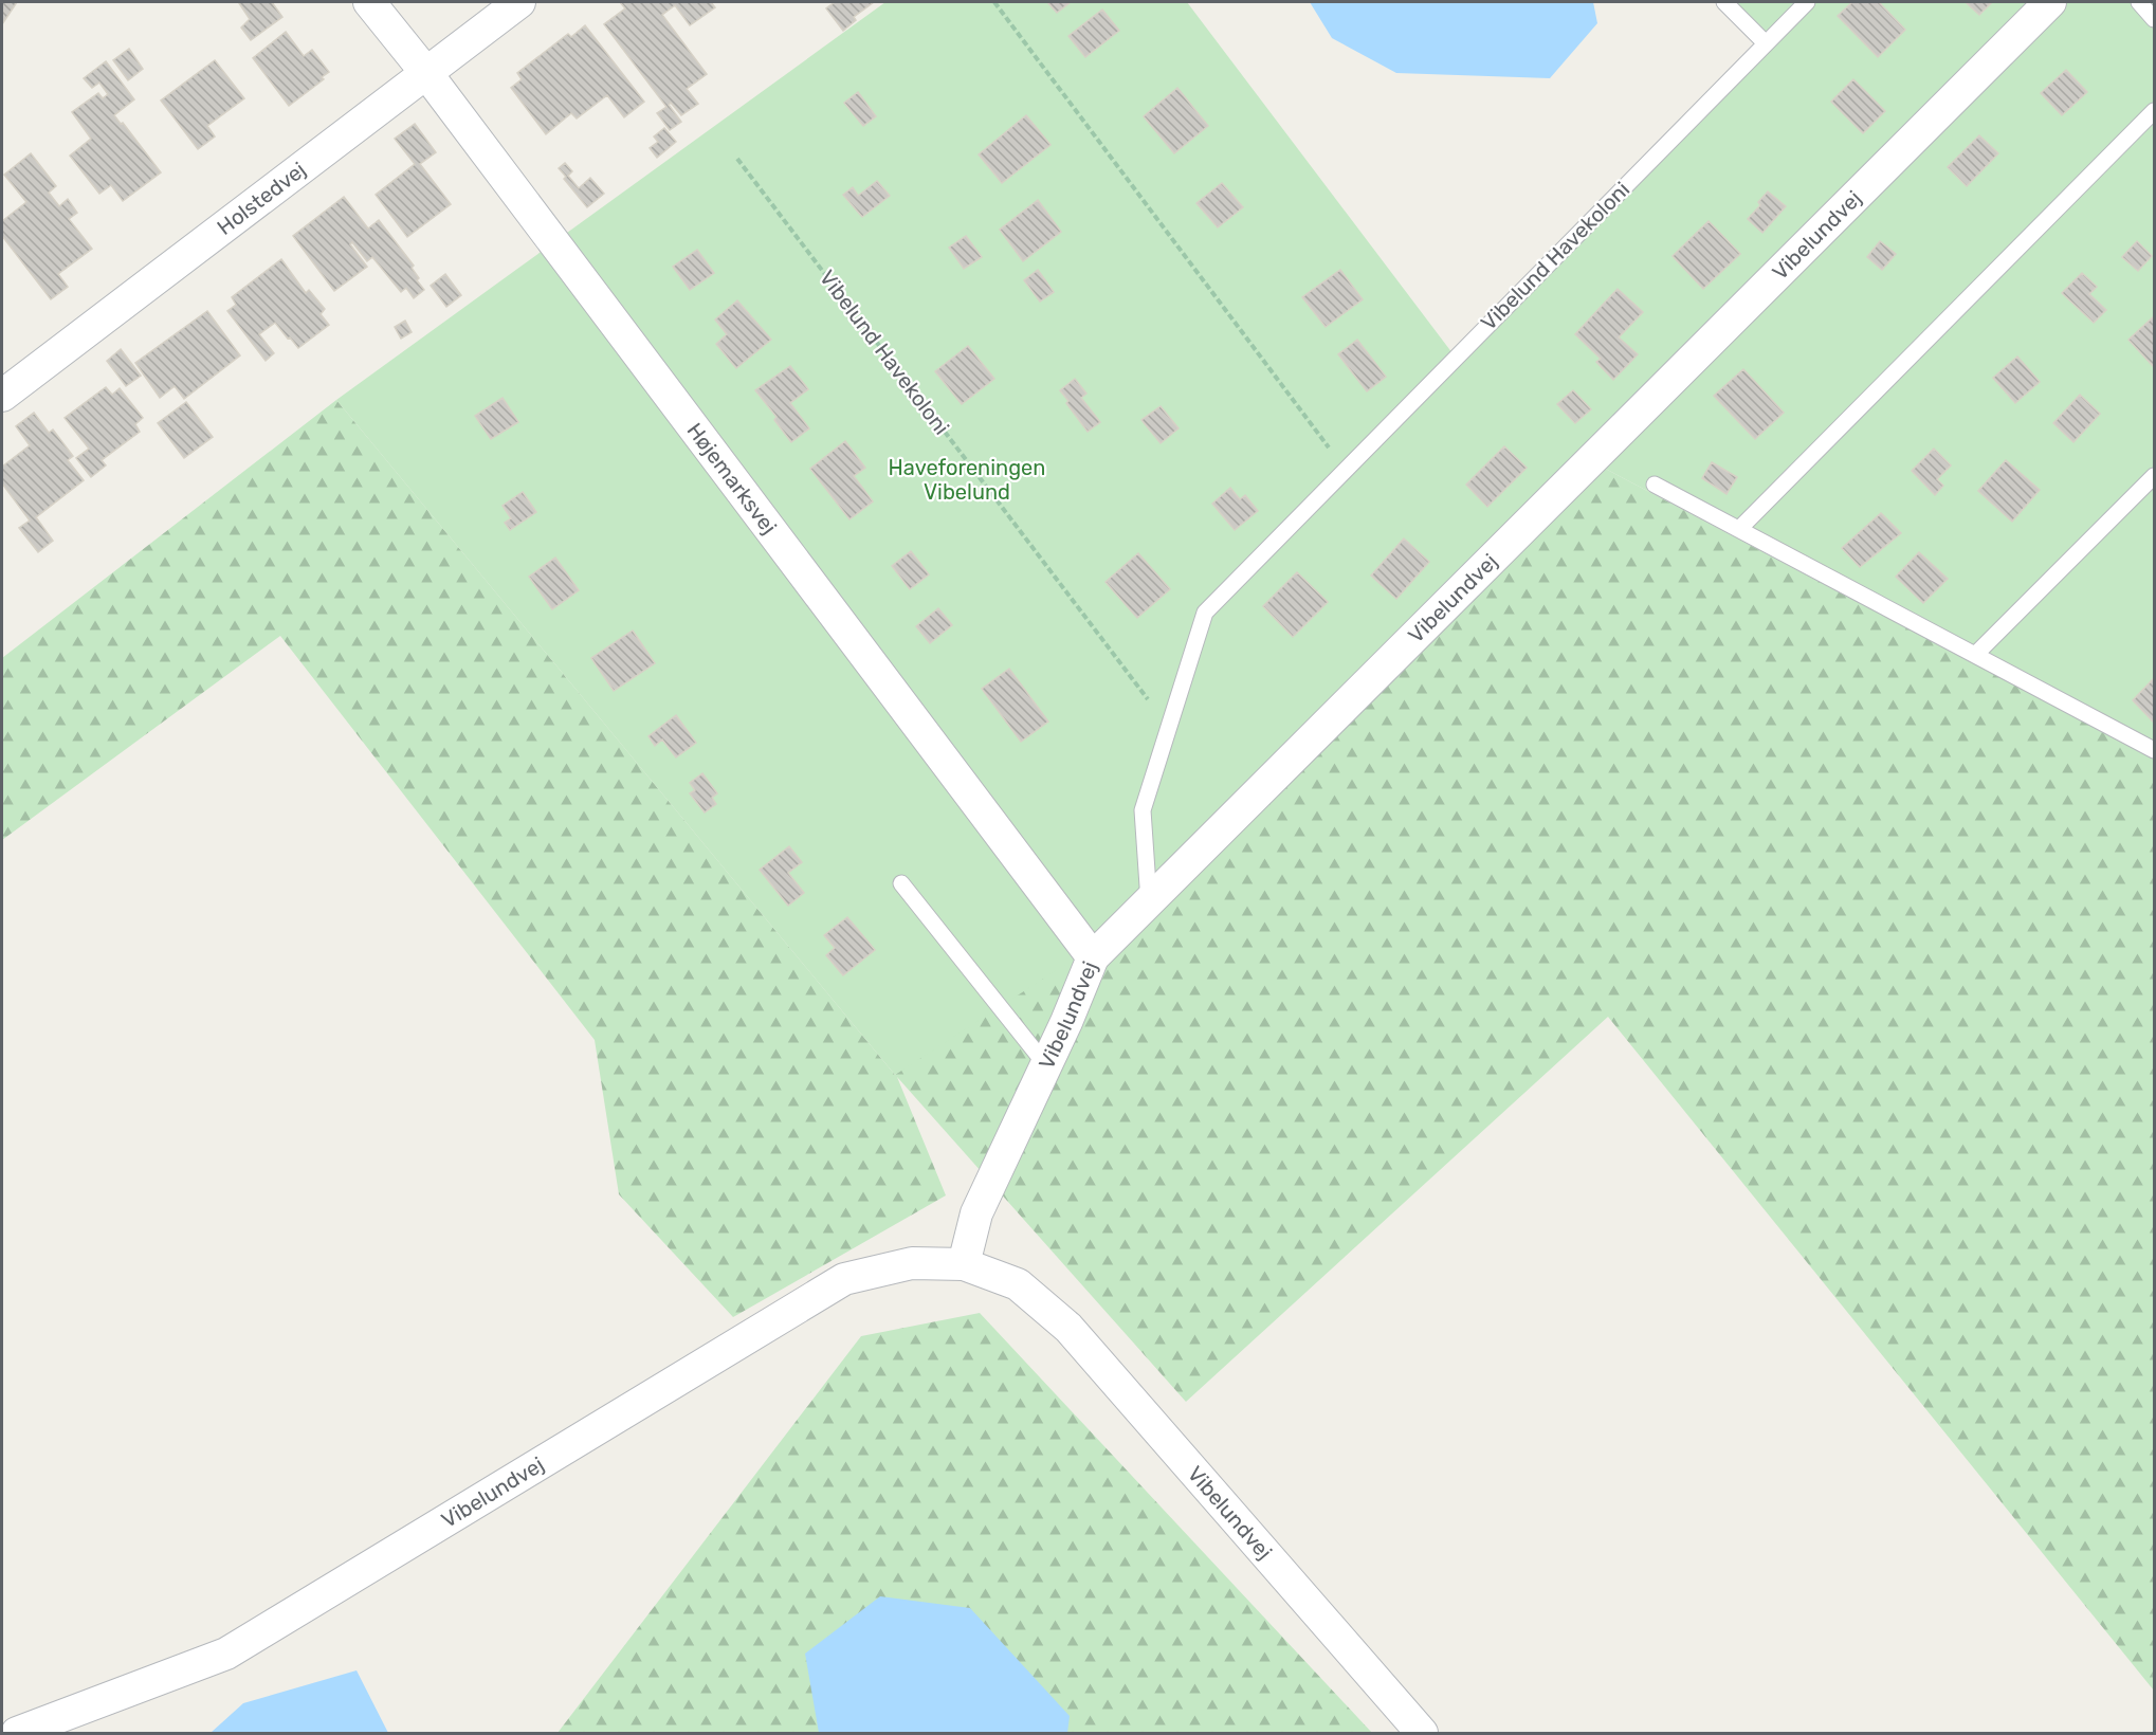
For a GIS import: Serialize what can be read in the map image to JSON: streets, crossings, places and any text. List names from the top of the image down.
{
  "streets": {
    "street": ["Holstedvej", "Vibelundvej", "Højemarksvej"],
    "lane": ["Vibelund Havekoloni"]
  },
  "crossings": [
    ["Holstedvej", "Højemarksvej"],
    ["Vibelundvej", "Vibelund Havekoloni"],
    ["Vibelundvej", "Højemarksvej"]
  ],
  "parks": ["Haveforeningen Vibelund"]
}
